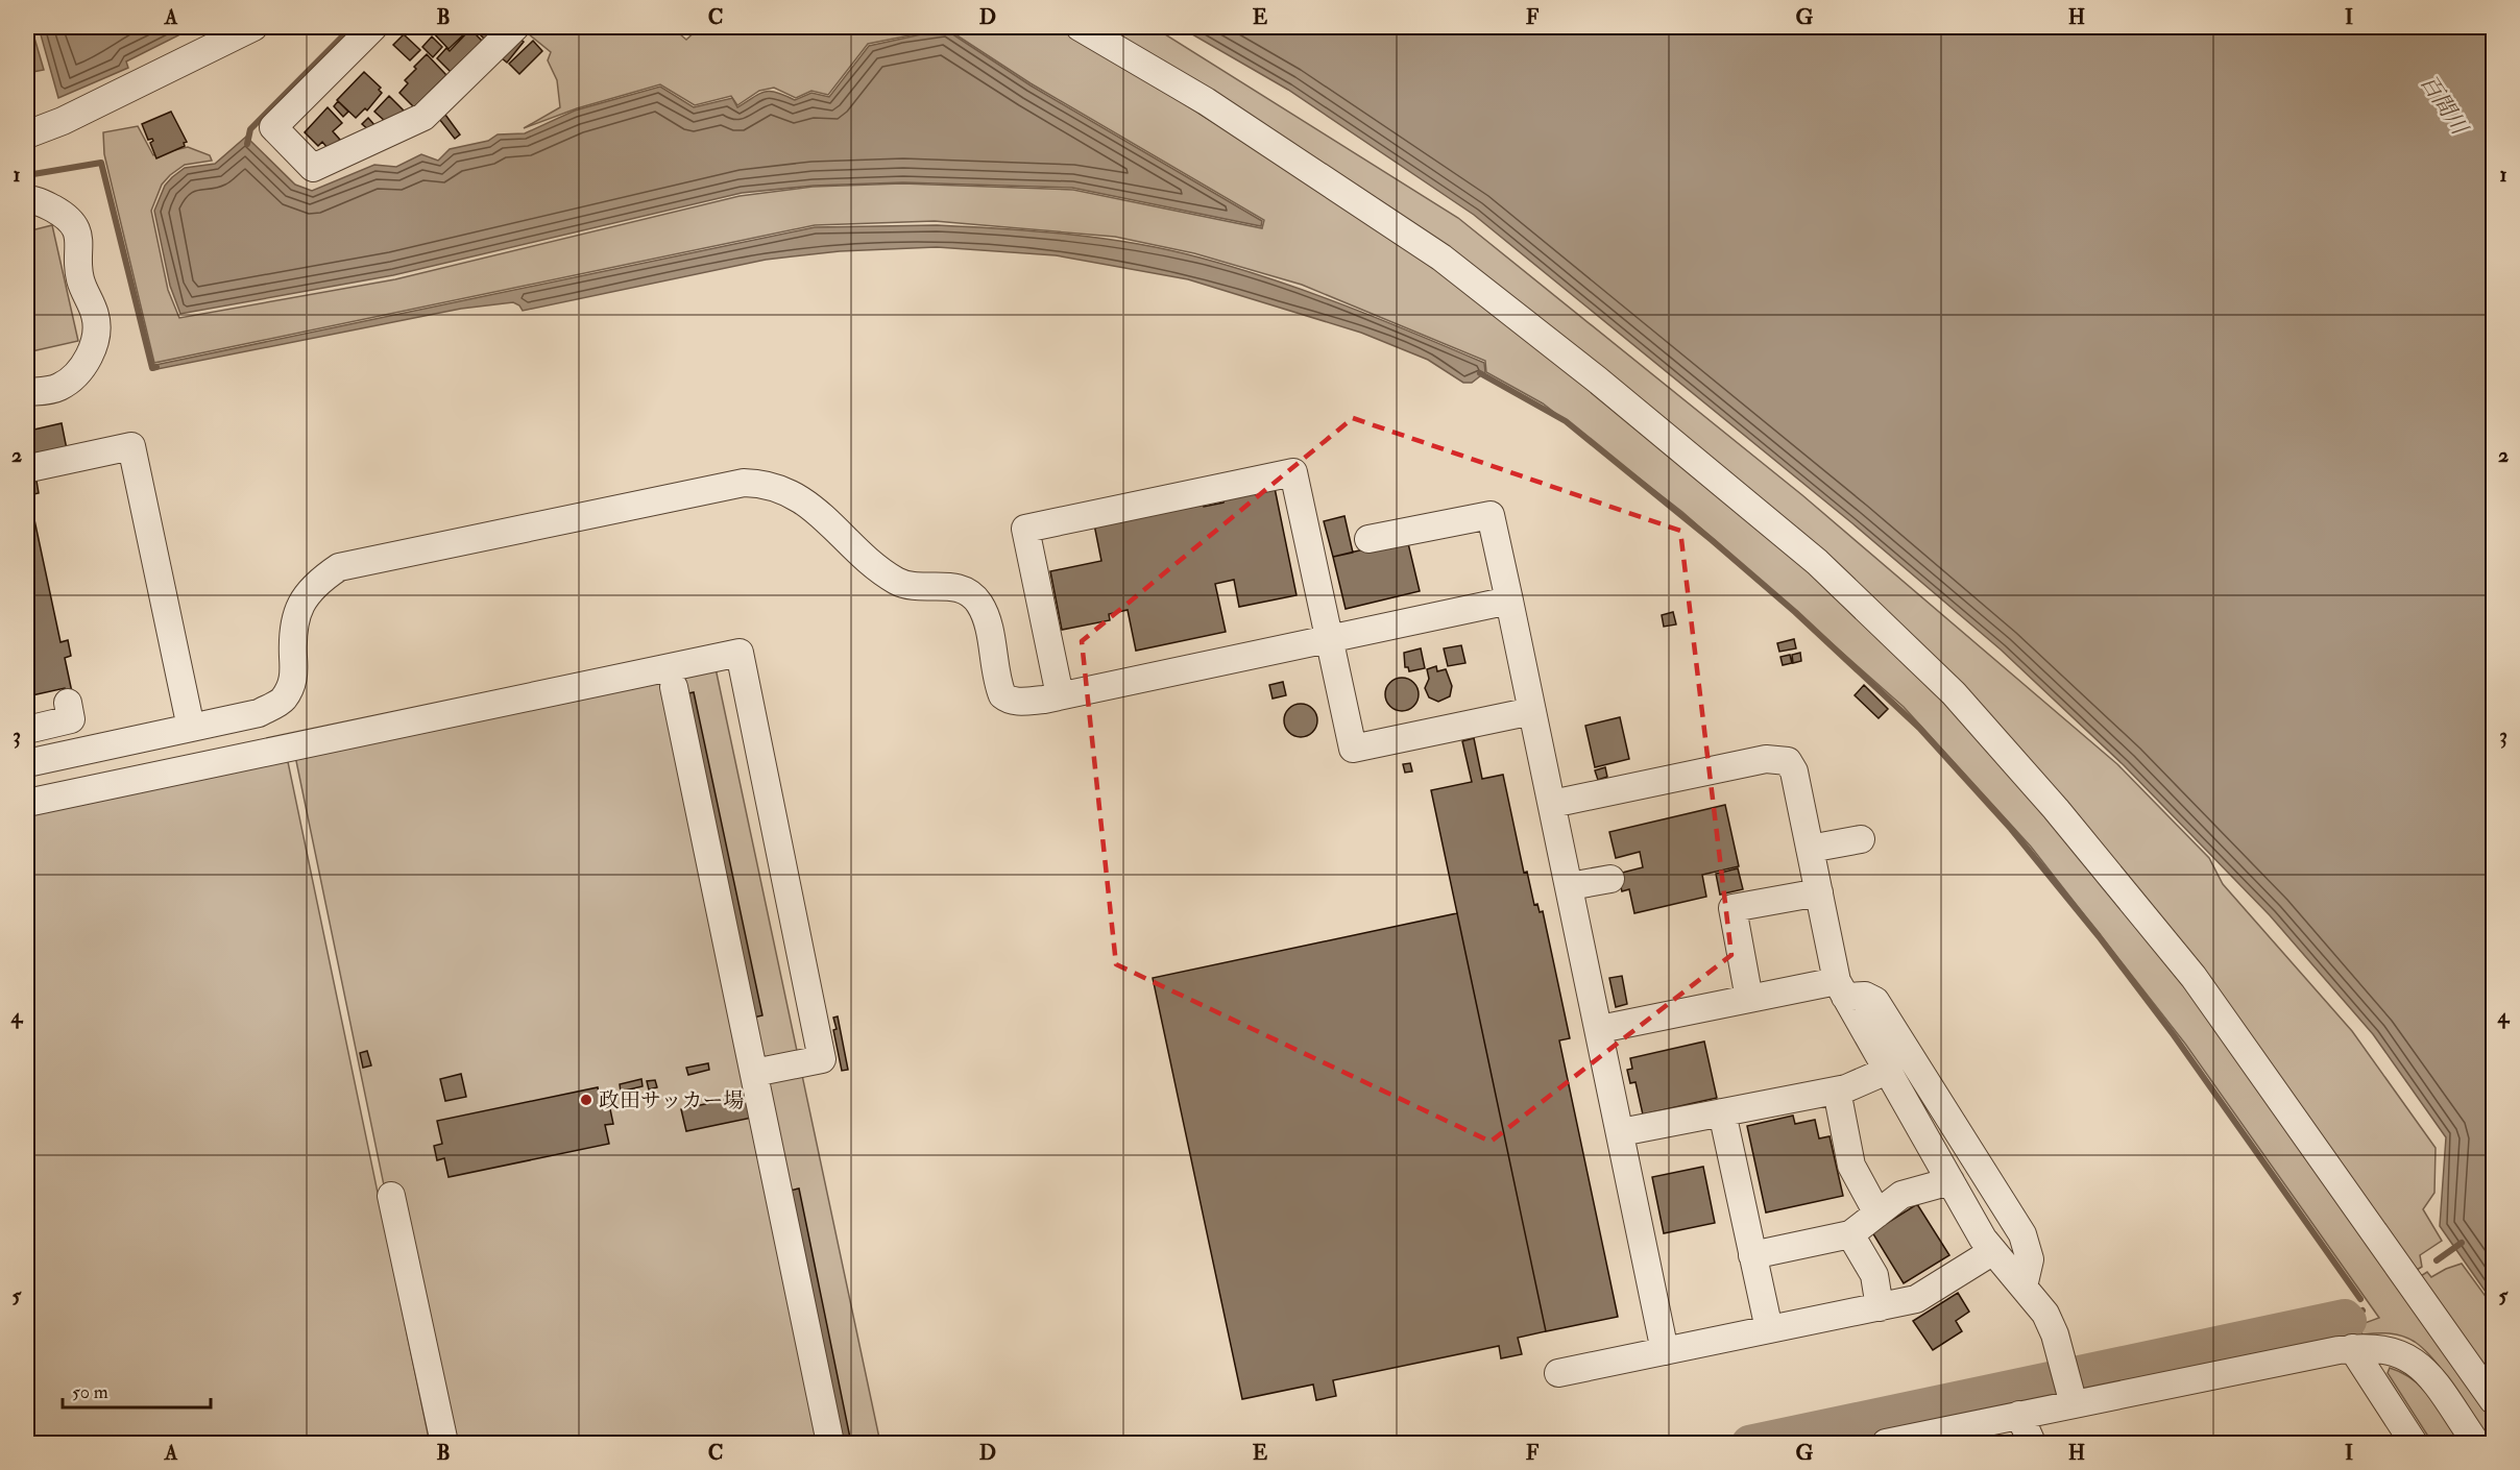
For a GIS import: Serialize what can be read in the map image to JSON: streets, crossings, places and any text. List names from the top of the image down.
{
  "water": ["百間川"],
  "places": ["政田サッカー場"],
  "scale_bar": "50 m",
  "grid": {
    "columns": [
      "A",
      "B",
      "C",
      "D",
      "E",
      "F",
      "G",
      "H",
      "I"
    ],
    "rows": [
      "1",
      "2",
      "3",
      "4",
      "5"
    ]
  }
}
